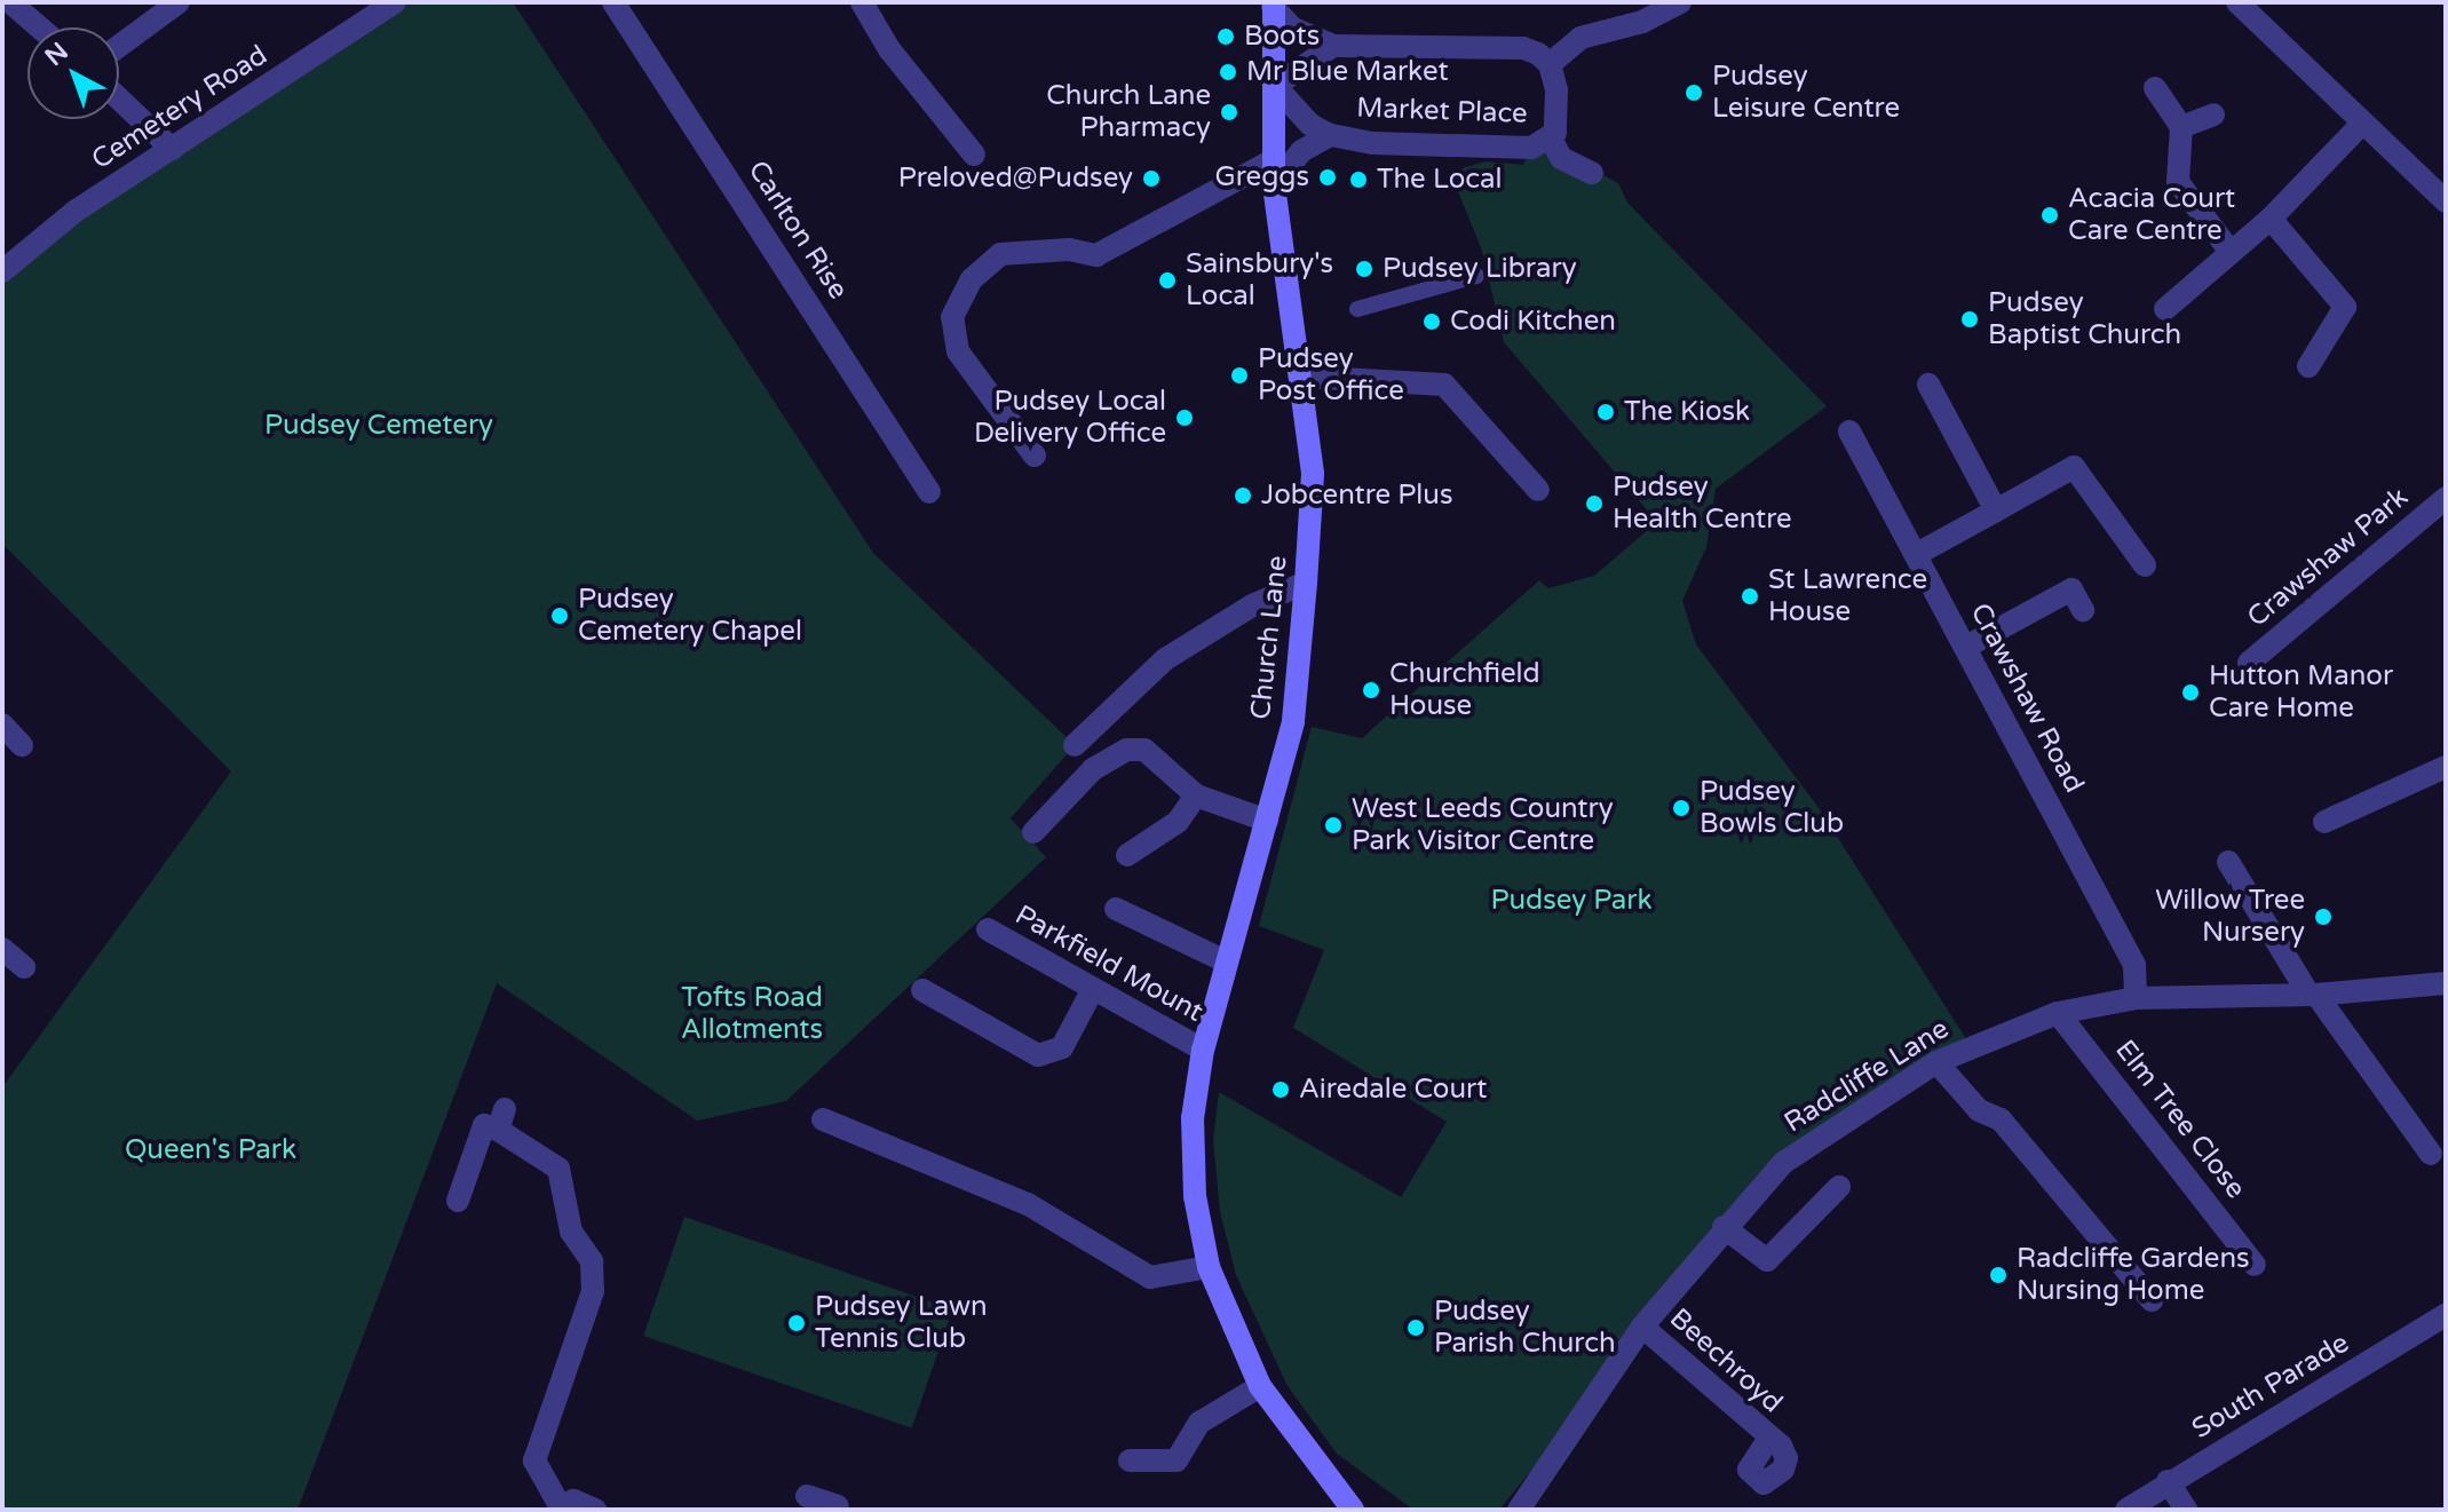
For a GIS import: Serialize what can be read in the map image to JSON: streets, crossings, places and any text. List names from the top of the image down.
{
  "streets": {
    "main road": ["Church Lane"],
    "street": [
      "Cemetery Road",
      "Market Place",
      "Carlton Rise",
      "Crawshaw Park",
      "Crawshaw Road",
      "Parkfield Mount",
      "Radcliffe Lane",
      "Elm Tree Close",
      "Beechroyd",
      "South Parade"
    ]
  },
  "crossings": [
    ["Market Place", "Church Lane"],
    ["Church Lane", "Parkfield Mount"],
    ["Crawshaw Road", "Radcliffe Lane"],
    ["Radcliffe Lane", "Elm Tree Close"],
    ["Radcliffe Lane", "Beechroyd"]
  ],
  "parks": [
    "Pudsey Cemetery",
    "Pudsey Park",
    "Tofts Road Allotments",
    "Queen's Park"
  ],
  "places": [
    "Boots",
    "Mr Blue Market",
    "Pudsey Leisure Centre",
    "Church Lane Pharmacy",
    "Greggs",
    "Preloved@Pudsey",
    "The Local",
    "Acacia Court Care Centre",
    "Pudsey Library",
    "Sainsbury's Local",
    "Pudsey Baptist Church",
    "Codi Kitchen",
    "Pudsey Post Office",
    "The Kiosk",
    "Pudsey Local Delivery Office",
    "Jobcentre Plus",
    "Pudsey Health Centre",
    "St Lawrence House",
    "Pudsey Cemetery Chapel",
    "Churchfield House",
    "Hutton Manor Care Home",
    "Pudsey Bowls Club",
    "West Leeds Country Park Visitor Centre",
    "Willow Tree Nursery",
    "Airedale Court",
    "Radcliffe Gardens Nursing Home",
    "Pudsey Lawn Tennis Club",
    "Pudsey Parish Church"
  ],
  "north": "top left"
}
